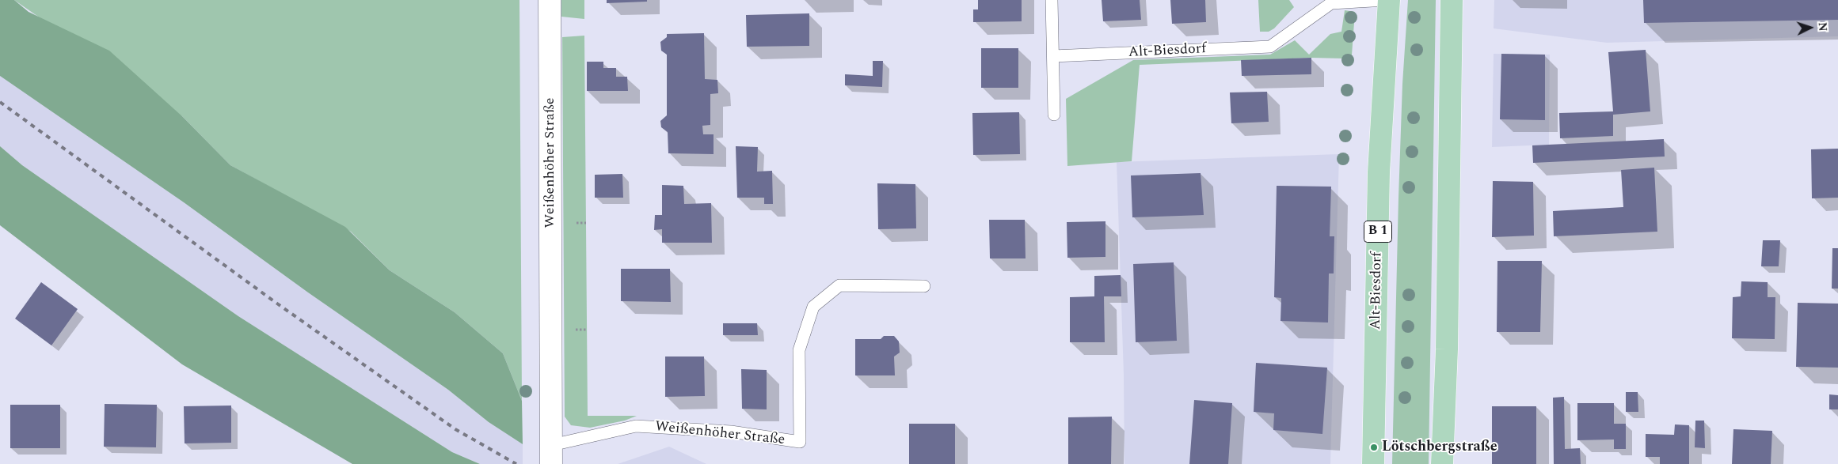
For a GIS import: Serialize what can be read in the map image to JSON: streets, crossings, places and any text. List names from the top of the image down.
{
  "streets": {
    "main road": ["Alt-Biesdorf", "B 1"],
    "street": ["Weißenhöher Straße"]
  },
  "places": ["Lötschbergstraße"],
  "north": "right"
}
